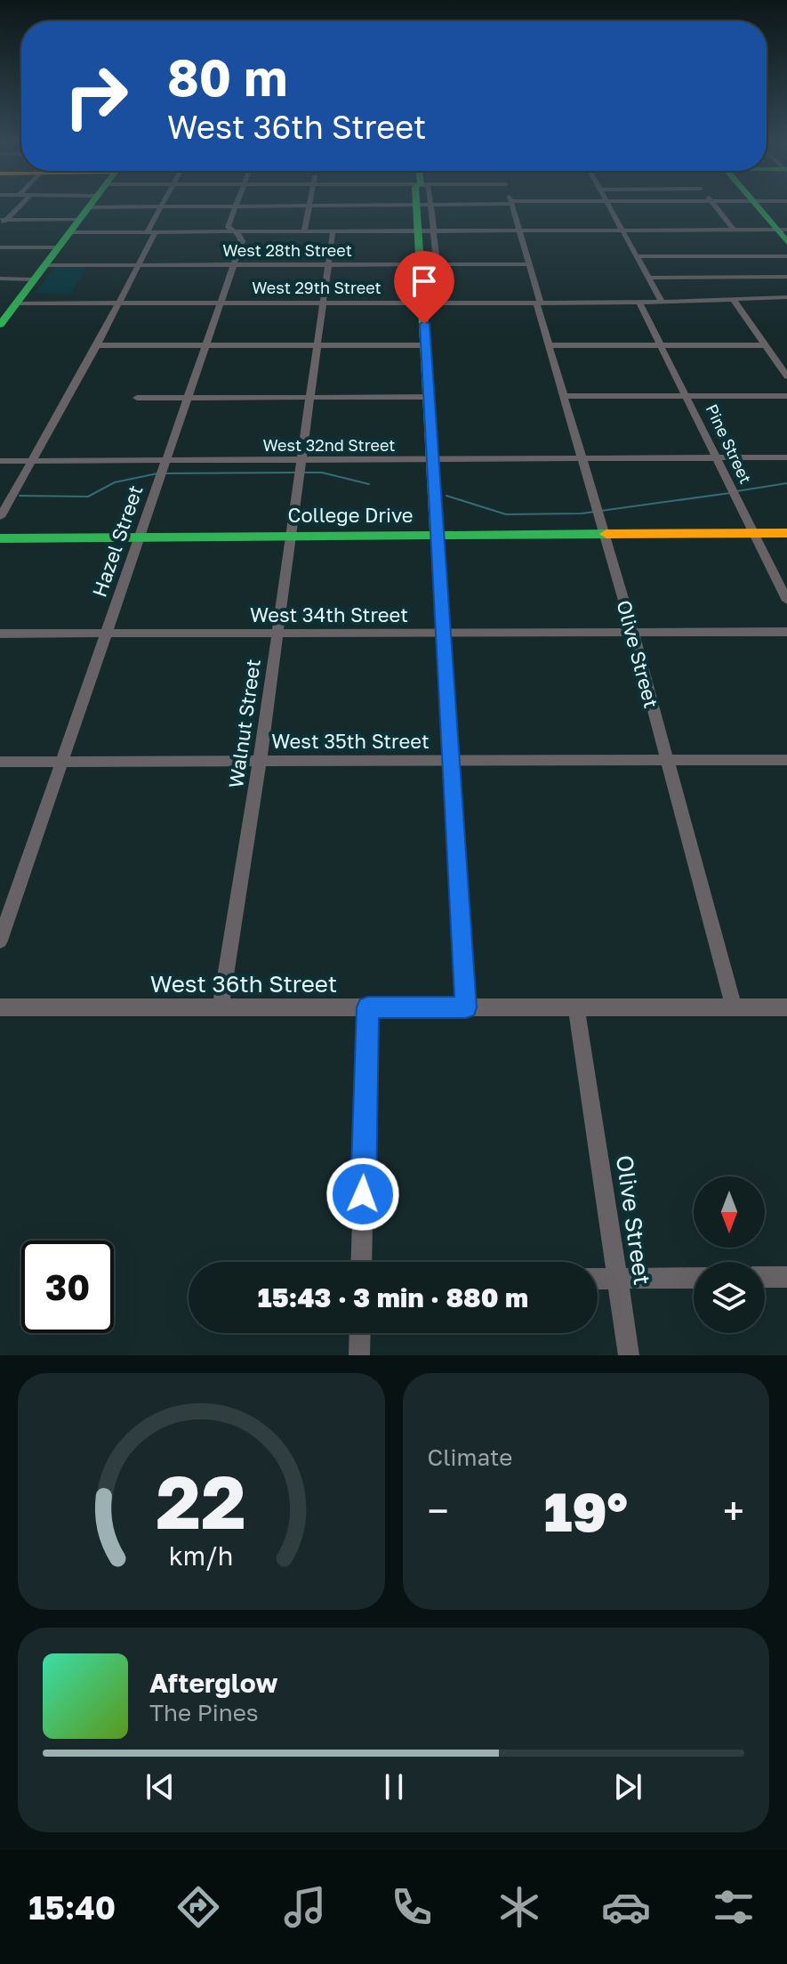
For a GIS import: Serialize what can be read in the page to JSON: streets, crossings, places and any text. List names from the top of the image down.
{
  "streets": {
    "street": [
      "West 28th Street",
      "West 29th Street",
      "Pine Street",
      "West 32nd Street",
      "College Drive",
      "Hazel Street",
      "West 34th Street",
      "Olive Street",
      "Walnut Street",
      "West 35th Street",
      "West 36th Street"
    ]
  },
  "crossings": [
    ["West 28th Street", "Hazel Street"],
    ["West 28th Street", "Olive Street"],
    ["West 28th Street", "Walnut Street"],
    ["West 29th Street", "Pine Street"],
    ["West 29th Street", "Hazel Street"],
    ["West 29th Street", "Olive Street"],
    ["West 29th Street", "Walnut Street"],
    ["Pine Street", "West 32nd Street"],
    ["Pine Street", "College Drive"],
    ["West 32nd Street", "Hazel Street"],
    ["West 32nd Street", "Olive Street"],
    ["West 32nd Street", "Walnut Street"],
    ["College Drive", "Hazel Street"],
    ["College Drive", "Olive Street"],
    ["College Drive", "Walnut Street"],
    ["Hazel Street", "West 34th Street"],
    ["Hazel Street", "West 35th Street"],
    ["West 34th Street", "Olive Street"],
    ["West 34th Street", "Walnut Street"],
    ["Olive Street", "West 35th Street"],
    ["Olive Street", "West 36th Street"],
    ["Walnut Street", "West 35th Street"],
    ["Walnut Street", "West 36th Street"]
  ],
  "north": "bottom",
  "page": {
    "turn": ["80 m", "West 36th Street"],
    "limit": "30",
    "trip": "15:43 · 3 min · 880 m",
    "tile": "Climate",
    "heat": ["−", "19°", "+"],
    "song": ["Afterglow", "The Pines"],
    "tabs": "15:40",
    "gauge": ["22", "km/h"]
  }
}
